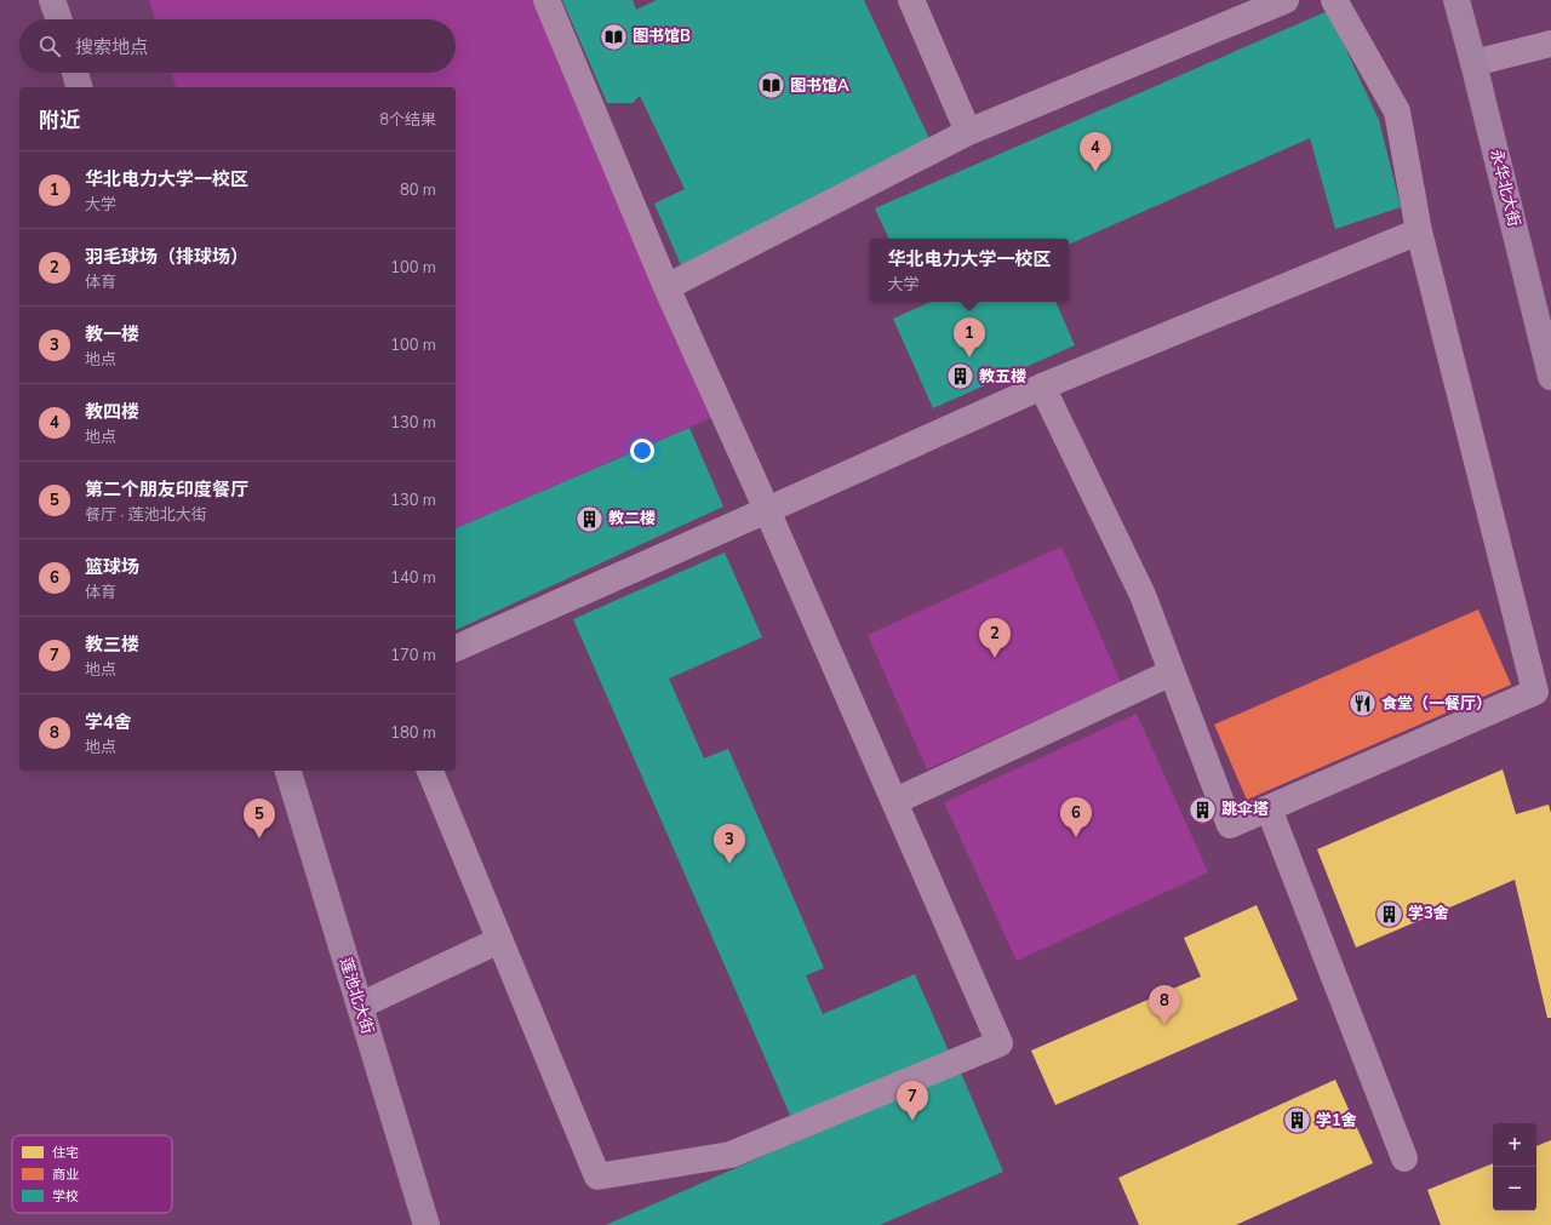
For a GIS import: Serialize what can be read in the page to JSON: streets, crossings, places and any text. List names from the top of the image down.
{
  "streets": {
    "street": ["永华北大街", "莲池北大街"]
  },
  "places": {
    "library": ["图书馆B", "图书馆A"],
    "building": [
      "教五楼",
      "教二楼",
      "跳伞塔",
      "学3舍",
      "学1舍"
    ],
    "restaurant": ["食堂（一餐厅）"]
  },
  "legend": ["住宅", "商业", "学校"],
  "page": {
    "search": "搜索地点",
    "heading": ["附近", "8个结果"],
    "pins": [
      "4",
      "1",
      "2",
      "6",
      "5",
      "3",
      "8",
      "7"
    ],
    "list": [
      {
        "mark": "1",
        "name": "华北电力大学一校区",
        "note": "大学",
        "value": "80 m"
      },
      {
        "mark": "2",
        "name": "羽毛球场（排球场）",
        "note": "体育",
        "value": "100 m"
      },
      {
        "mark": "3",
        "name": "教一楼",
        "note": "地点",
        "value": "100 m"
      },
      {
        "mark": "4",
        "name": "教四楼",
        "note": "地点",
        "value": "130 m"
      },
      {
        "mark": "5",
        "name": "第二个朋友印度餐厅",
        "note": "餐厅 · 莲池北大街",
        "value": "130 m"
      },
      {
        "mark": "6",
        "name": "篮球场",
        "note": "体育",
        "value": "140 m"
      },
      {
        "mark": "7",
        "name": "教三楼",
        "note": "地点",
        "value": "170 m"
      },
      {
        "mark": "8",
        "name": "学4舍",
        "note": "地点",
        "value": "180 m"
      }
    ],
    "popup": ["华北电力大学一校区", "大学"],
    "map_buttons": ["+", "−"]
  }
}
